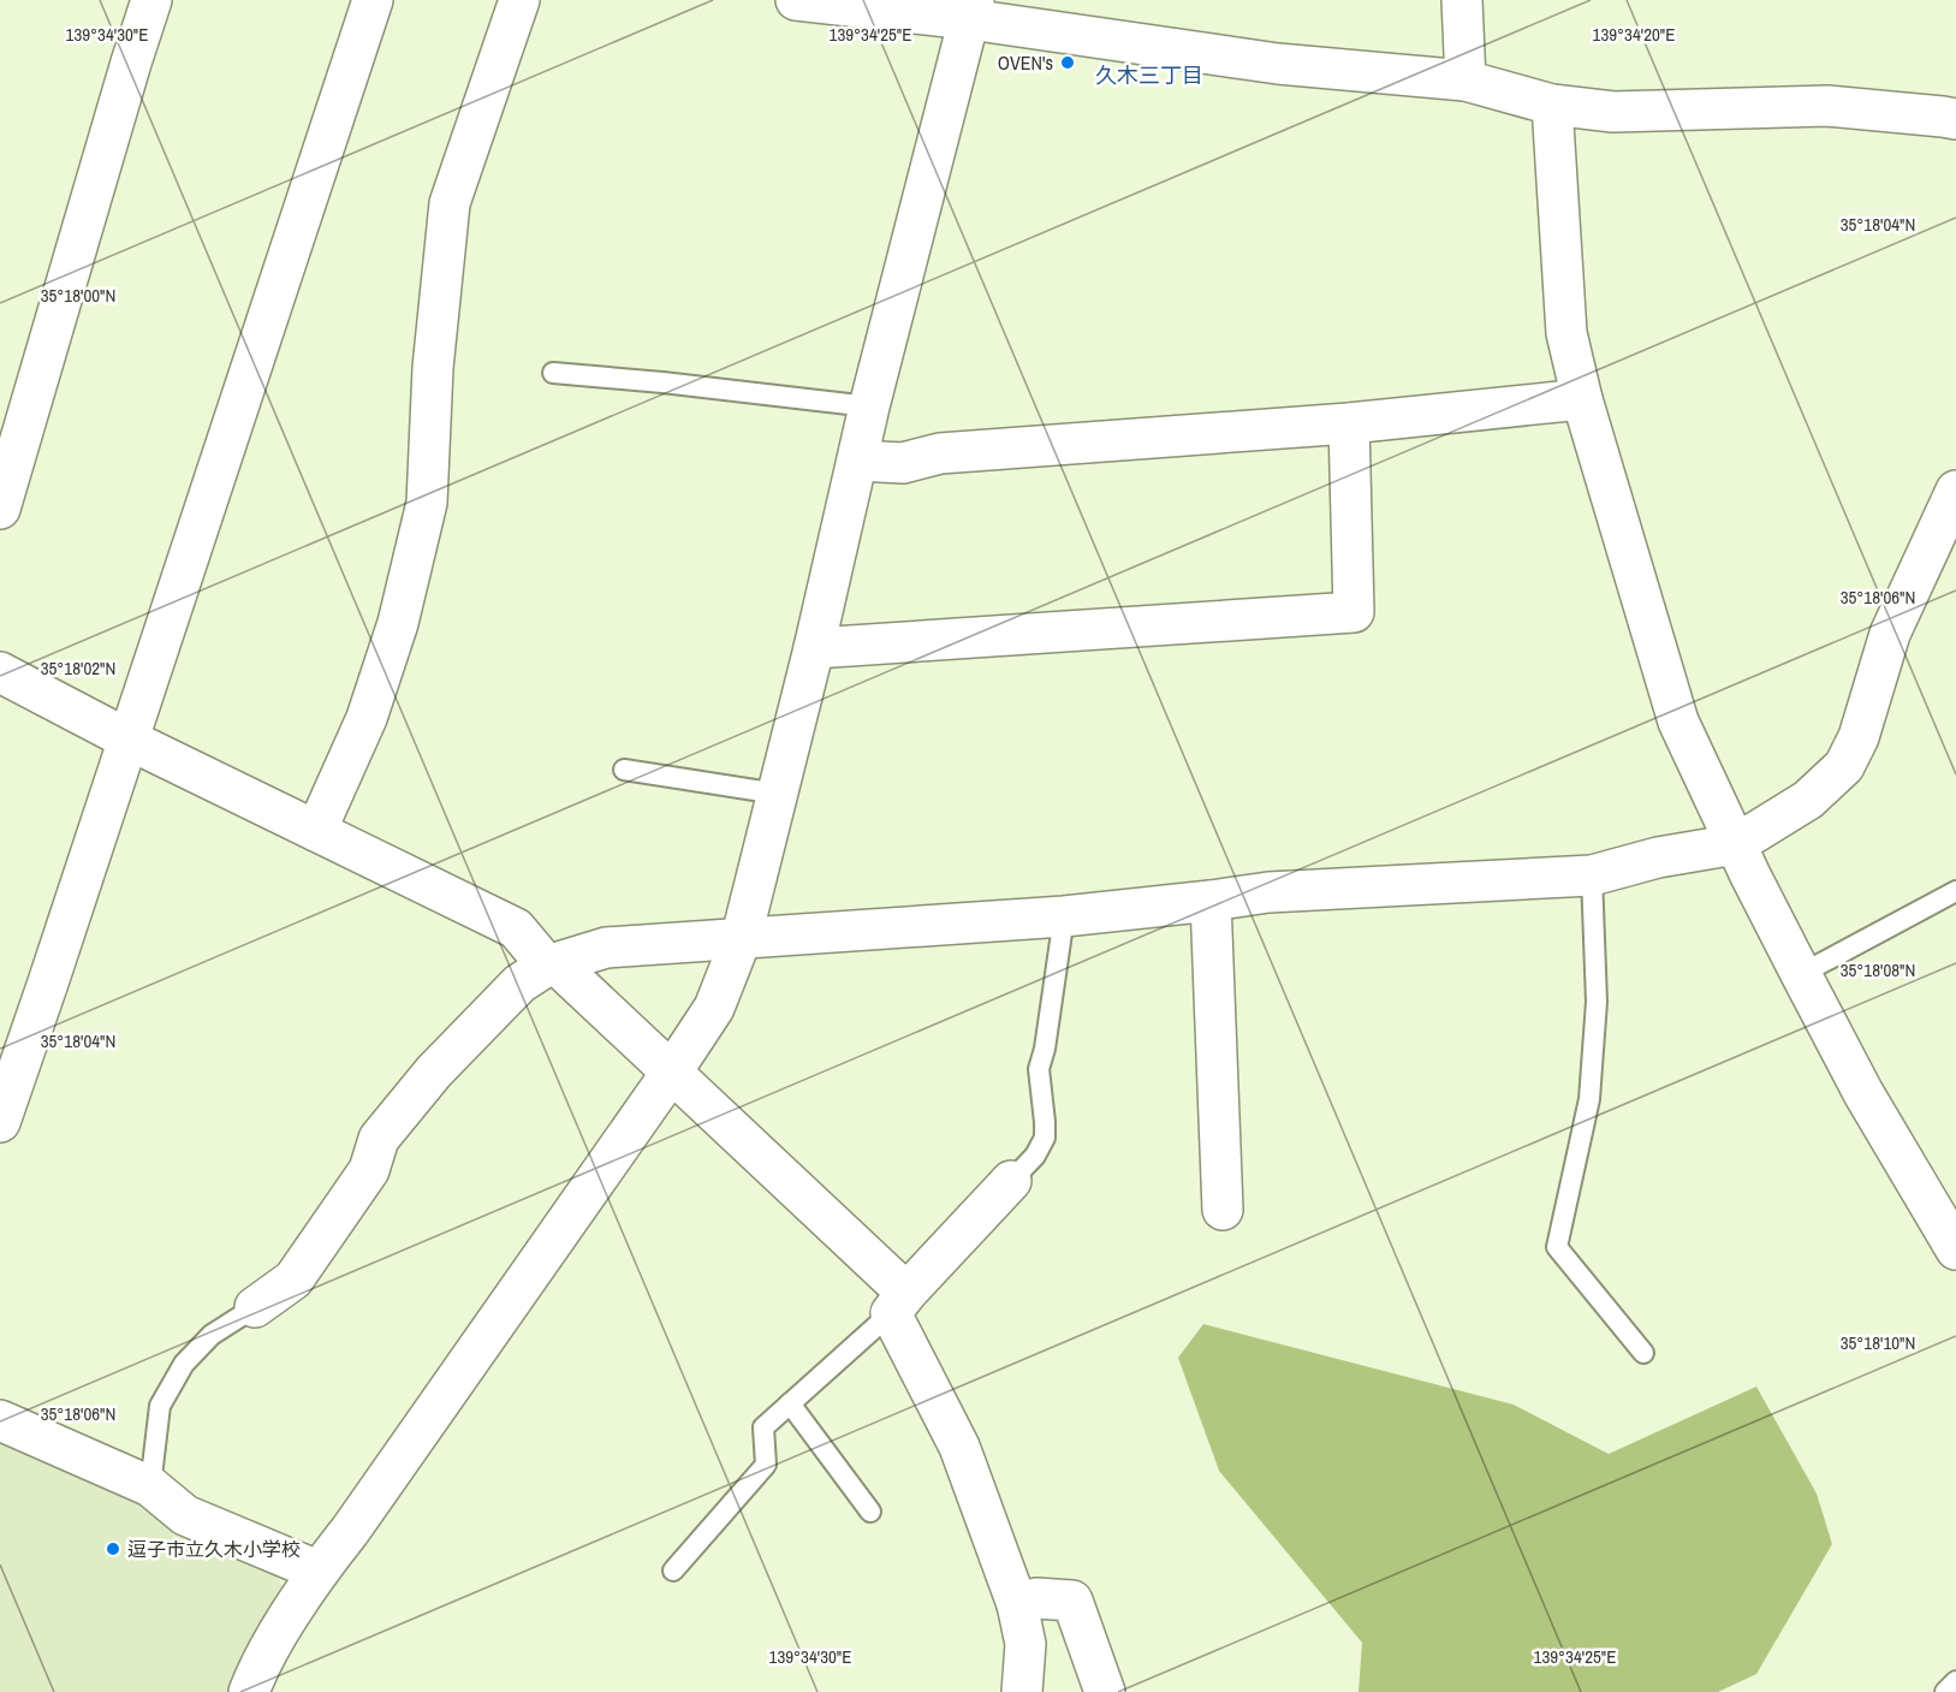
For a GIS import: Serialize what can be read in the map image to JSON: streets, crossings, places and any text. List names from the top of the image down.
{
  "districts": ["久木三丁目"],
  "places": ["OVEN's", "逗子市立久木小学校"],
  "coordinates": [
    "139°34'30\"E",
    "139°34'25\"E",
    "139°34'20\"E",
    "35°18'04\"N",
    "35°18'00\"N",
    "35°18'06\"N",
    "35°18'02\"N",
    "35°18'08\"N",
    "35°18'10\"N"
  ]
}
